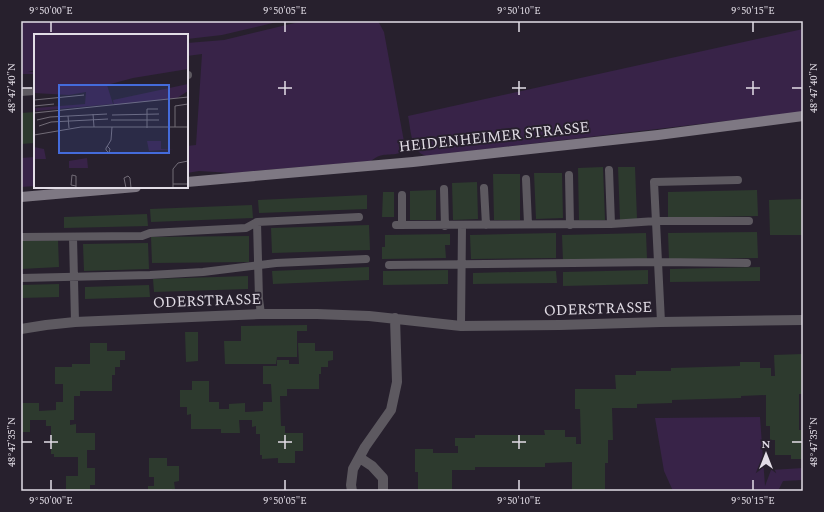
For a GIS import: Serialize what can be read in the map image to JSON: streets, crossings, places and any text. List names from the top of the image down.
{
  "streets": {
    "street": ["HEIDENHEIMER STRASSE", "ODERSTRASSE"]
  },
  "north": "top",
  "coordinates": [
    "9°50'00\"E",
    "9°50'05\"E",
    "9°50'10\"E",
    "9°50'15\"E",
    "48°47'40\"N",
    "48°47'35\"N"
  ]
}
